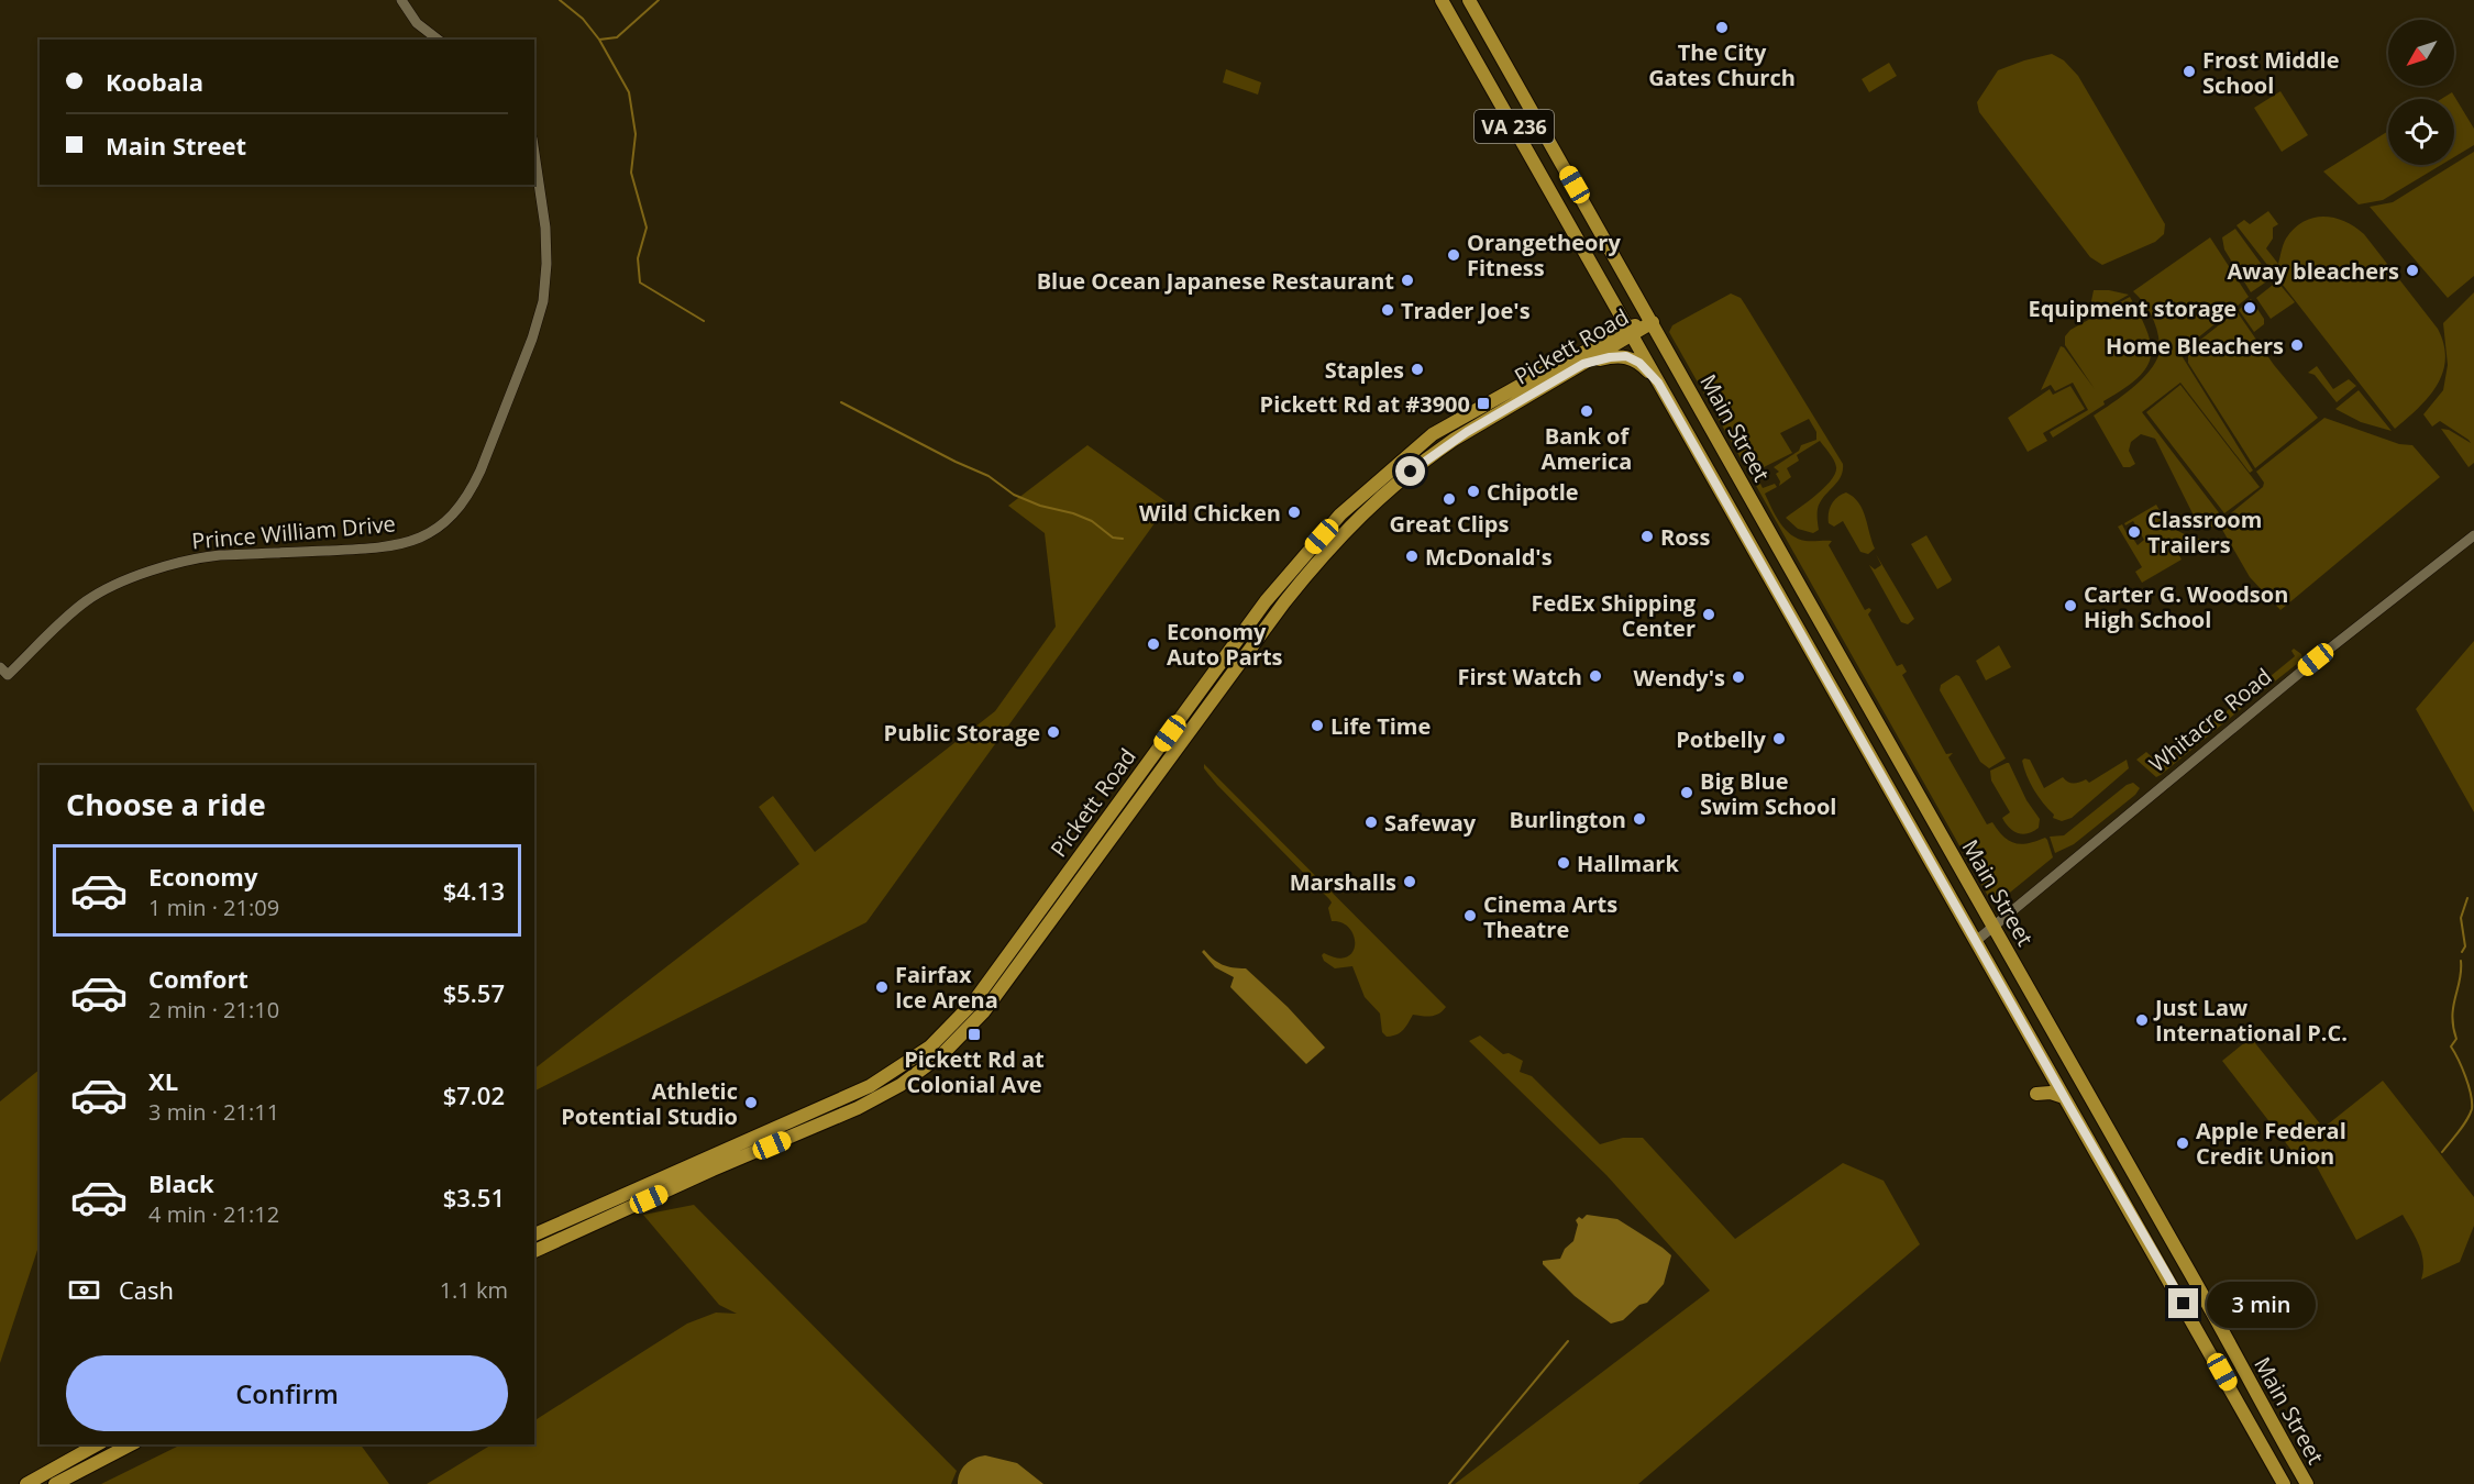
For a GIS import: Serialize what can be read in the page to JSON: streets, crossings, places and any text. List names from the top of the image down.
{
  "streets": {
    "main road": ["VA 236", "Pickett Road", "Main Street"],
    "street": ["Prince William Drive", "Whitacre Road"]
  },
  "crossings": [
    ["VA 236", "Pickett Road"],
    ["VA 236", "Main Street"],
    ["Pickett Road", "Main Street"],
    ["Main Street", "Whitacre Road"]
  ],
  "places": {
    "other": [
      "The City Gates Church",
      "Frost Middle School",
      "Orangetheory Fitness",
      "Away bleachers",
      "Blue Ocean Japanese Restaurant",
      "Equipment storage",
      "Trader Joe's",
      "Home Bleachers",
      "Staples",
      "Bank of America",
      "Chipotle",
      "Great Clips",
      "Wild Chicken",
      "Classroom Trailers",
      "Ross",
      "McDonald's",
      "Carter G. Woodson High School",
      "FedEx Shipping Center",
      "Economy Auto Parts",
      "First Watch",
      "Wendy's",
      "Life Time",
      "Public Storage",
      "Potbelly",
      "Big Blue Swim School",
      "Burlington",
      "Safeway",
      "Hallmark",
      "Marshalls",
      "Cinema Arts Theatre",
      "Fairfax Ice Arena",
      "Just Law International P.C.",
      "Athletic Potential Studio",
      "Apple Federal Credit Union"
    ],
    "transit": ["Pickett Rd at #3900", "Pickett Rd at Colonial Ave"]
  },
  "north": "bottom left",
  "page": {
    "banner": ["Koobala", "Main Street"],
    "heading": "Choose a ride",
    "list": [
      {
        "name": "Economy",
        "note": "1 min · 21:09",
        "value": "$4.13"
      },
      {
        "name": "Comfort",
        "note": "2 min · 21:10",
        "value": "$5.57"
      },
      {
        "name": "XL",
        "note": "3 min · 21:11",
        "value": "$7.02"
      },
      {
        "name": "Black",
        "note": "4 min · 21:12",
        "value": "$3.51"
      }
    ],
    "pay": ["Cash", "1.1 km"],
    "bubble": "3 min",
    "buttons": "Confirm"
  }
}
